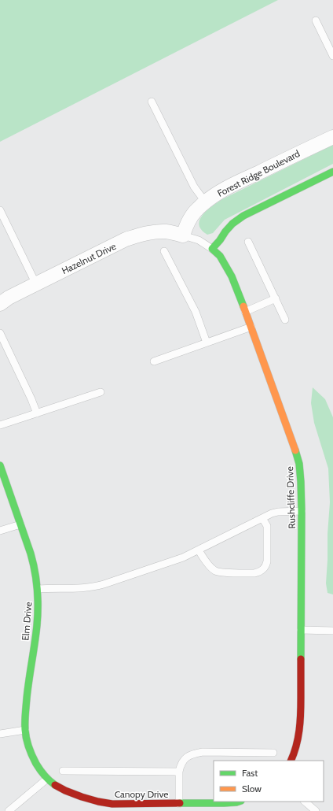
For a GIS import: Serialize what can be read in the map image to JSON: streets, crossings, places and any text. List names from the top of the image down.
{
  "streets": {
    "street": [
      "Forest Ridge Boulevard",
      "Hazelnut Drive",
      "Rushcliffe Drive",
      "Elm Drive",
      "Canopy Drive"
    ]
  },
  "crossings": [
    ["Forest Ridge Boulevard", "Hazelnut Drive"],
    ["Elm Drive", "Canopy Drive"]
  ],
  "legend": ["Fast", "Slow"]
}
